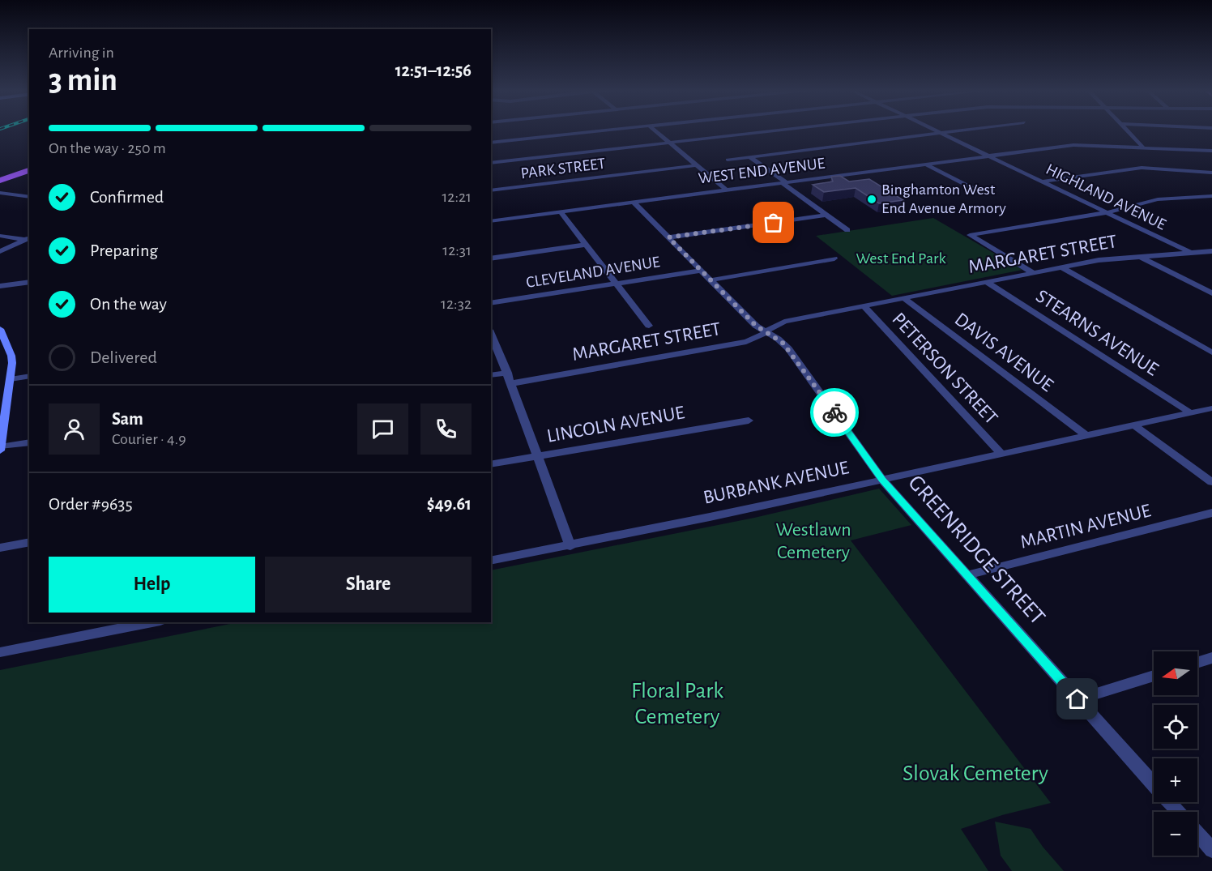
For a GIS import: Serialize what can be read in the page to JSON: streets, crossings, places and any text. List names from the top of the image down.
{
  "streets": {
    "street": [
      "PARK STREET",
      "WEST END AVENUE",
      "HIGHLAND AVENUE",
      "MARGARET STREET",
      "CLEVELAND AVENUE",
      "STEARNS AVENUE",
      "DAVIS AVENUE",
      "PETERSON STREET",
      "LINCOLN AVENUE",
      "BURBANK AVENUE",
      "MARTIN AVENUE",
      "GREENRIDGE STREET"
    ]
  },
  "crossings": [
    ["WEST END AVENUE", "HIGHLAND AVENUE"],
    ["WEST END AVENUE", "GREENRIDGE STREET"],
    ["HIGHLAND AVENUE", "MARGARET STREET"],
    ["MARGARET STREET", "STEARNS AVENUE"],
    ["MARGARET STREET", "DAVIS AVENUE"],
    ["MARGARET STREET", "PETERSON STREET"],
    ["MARGARET STREET", "GREENRIDGE STREET"],
    ["CLEVELAND AVENUE", "GREENRIDGE STREET"],
    ["STEARNS AVENUE", "BURBANK AVENUE"],
    ["DAVIS AVENUE", "BURBANK AVENUE"],
    ["PETERSON STREET", "BURBANK AVENUE"],
    ["BURBANK AVENUE", "GREENRIDGE STREET"],
    ["MARTIN AVENUE", "GREENRIDGE STREET"]
  ],
  "parks": [
    "West End Park",
    "Westlawn Cemetery",
    "Floral Park Cemetery",
    "Slovak Cemetery"
  ],
  "places": ["Binghamton West End Avenue Armory"],
  "north": "left",
  "page": {
    "heading": ["3 min", "Arriving in", "12:51–12:56"],
    "panel": [
      "Sam",
      "Courier · 4.9",
      "Order #9635",
      "$49.61"
    ],
    "bar": "On the way · 250 m",
    "list": [
      ["Confirmed", "12:21"],
      ["Preparing", "12:31"],
      ["On the way", "12:32"],
      "Delivered"
    ],
    "buttons": ["Help", "Share"],
    "map_buttons": ["+", "−"]
  }
}
